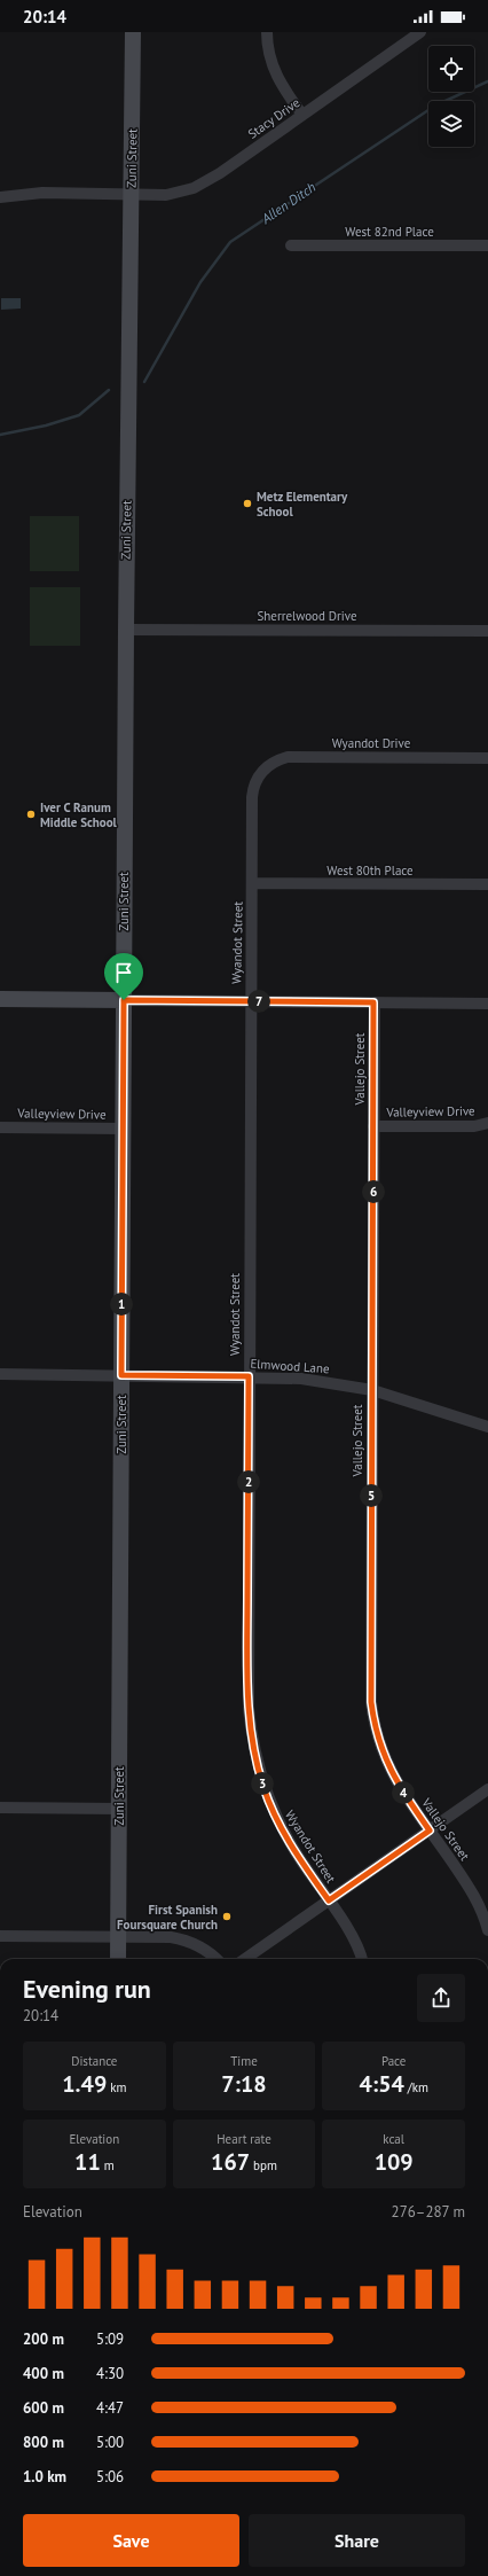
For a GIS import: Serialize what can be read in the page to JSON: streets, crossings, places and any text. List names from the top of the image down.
{
  "streets": {
    "street": [
      "Stacy Drive",
      "Zuni Street",
      "West 82nd Place",
      "Sherrelwood Drive",
      "Wyandot Drive",
      "West 80th Place",
      "Wyandot Street",
      "Vallejo Street",
      "Valleyview Drive",
      "Elmwood Lane"
    ]
  },
  "crossings": [
    ["Stacy Drive", "Zuni Street"],
    ["Zuni Street", "Sherrelwood Drive"],
    ["Zuni Street", "Valleyview Drive"],
    ["Zuni Street", "Elmwood Lane"],
    ["Wyandot Drive", "Wyandot Street"],
    ["West 80th Place", "Wyandot Street"],
    ["Wyandot Street", "Elmwood Lane"],
    ["Vallejo Street", "Valleyview Drive"],
    ["Vallejo Street", "Elmwood Lane"]
  ],
  "water": ["Allen Ditch"],
  "places": ["Metz Elementary School", "Iver C Ranum Middle School", "First Spanish Foursquare Church"],
  "page": {
    "status": "20:14",
    "pins": [
      "7",
      "6",
      "1",
      "2",
      "5",
      "3",
      "4"
    ],
    "heading": ["Evening run", "20:14"],
    "stats": [
      ["Distance", "1.49 km"],
      ["Time", "7:18"],
      ["Pace", "4:54 /km"],
      ["Elevation", "11 m"],
      ["Heart rate", "167 bpm"],
      ["kcal", "109"]
    ],
    "chart": ["Elevation", "276–287 m"],
    "list": [
      {
        "name": "200 m",
        "note": "5:09"
      },
      {
        "name": "400 m",
        "note": "4:30"
      },
      {
        "name": "600 m",
        "note": "4:47"
      },
      {
        "name": "800 m",
        "note": "5:00"
      },
      {
        "name": "1.0 km",
        "note": "5:06"
      }
    ],
    "buttons": ["Save", "Share"]
  }
}
